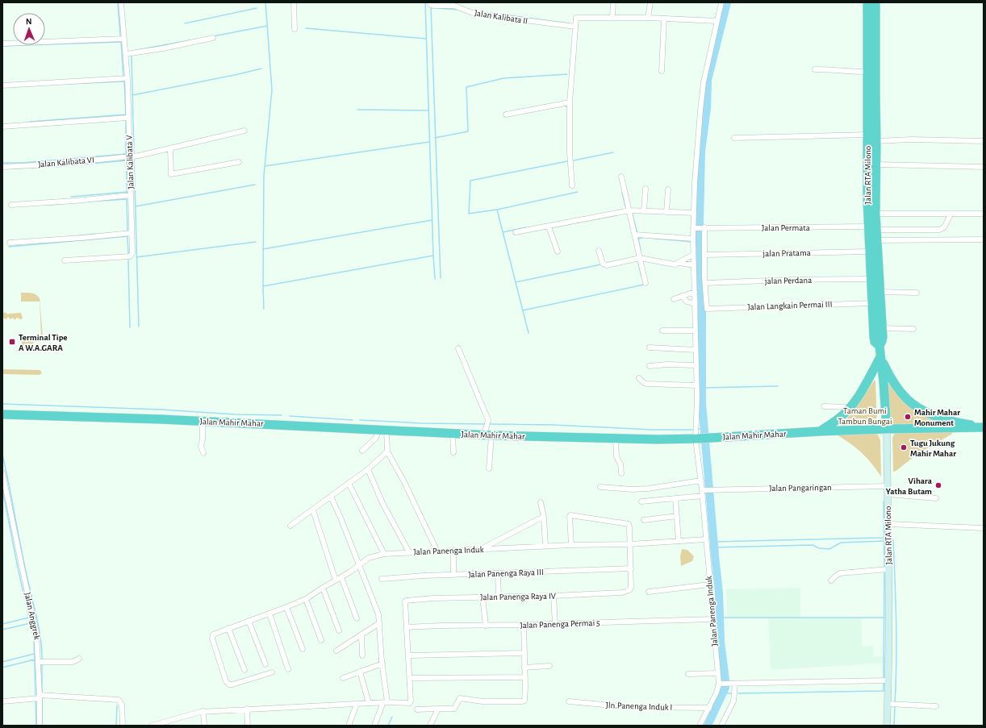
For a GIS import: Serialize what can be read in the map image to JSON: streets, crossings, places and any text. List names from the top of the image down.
{
  "streets": {
    "highway": ["Jalan RTA Milono", "Jalan Mahir Mahar"],
    "street": [
      "Jalan Kalibata II",
      "Jalan Kalibata VI",
      "Jalan Kalibata V",
      "Jalan Permata",
      "jalan Pratama",
      "jalan Perdana",
      "Jalan Langkain Permai III",
      "Jalan Pangaringan",
      "Jalan Panenga Induk",
      "Jalan Panenga Raya III",
      "Jalan Panenga Raya IV",
      "Jalan Anggrek",
      "Jalan Panenga Permai 5",
      "Jln.Panenga Induk I"
    ]
  },
  "crossings": [
    ["Jalan Kalibata VI", "Jalan Kalibata V"],
    ["Jalan RTA Milono", "Jalan Permata"],
    ["Jalan RTA Milono", "jalan Pratama"],
    ["Jalan RTA Milono", "jalan Perdana"],
    ["Jalan RTA Milono", "Jalan Langkain Permai III"],
    ["Jalan RTA Milono", "Jalan Mahir Mahar"],
    ["Jalan RTA Milono", "Jalan Pangaringan"],
    ["Jalan Permata", "Jalan Panenga Induk"],
    ["jalan Perdana", "Jalan Langkain Permai III"],
    ["Jalan Mahir Mahar", "Jalan Panenga Induk"],
    ["Jalan Pangaringan", "Jalan Panenga Induk"],
    ["Jalan Panenga Induk", "Jalan Panenga Permai 5"],
    ["Jalan Panenga Raya III", "Jalan Panenga Raya IV"],
    ["Jalan Panenga Raya IV", "Jalan Panenga Permai 5"]
  ],
  "parks": ["Taman Bumi Tambun Bungai"],
  "places": {
    "transit": ["Terminal Tipe A W.A.GARA"],
    "other": ["Mahir Mahar Monument", "Tugu Jukung Mahir Mahar", "Vihara Yatha Butam"]
  },
  "north": "top"
}
